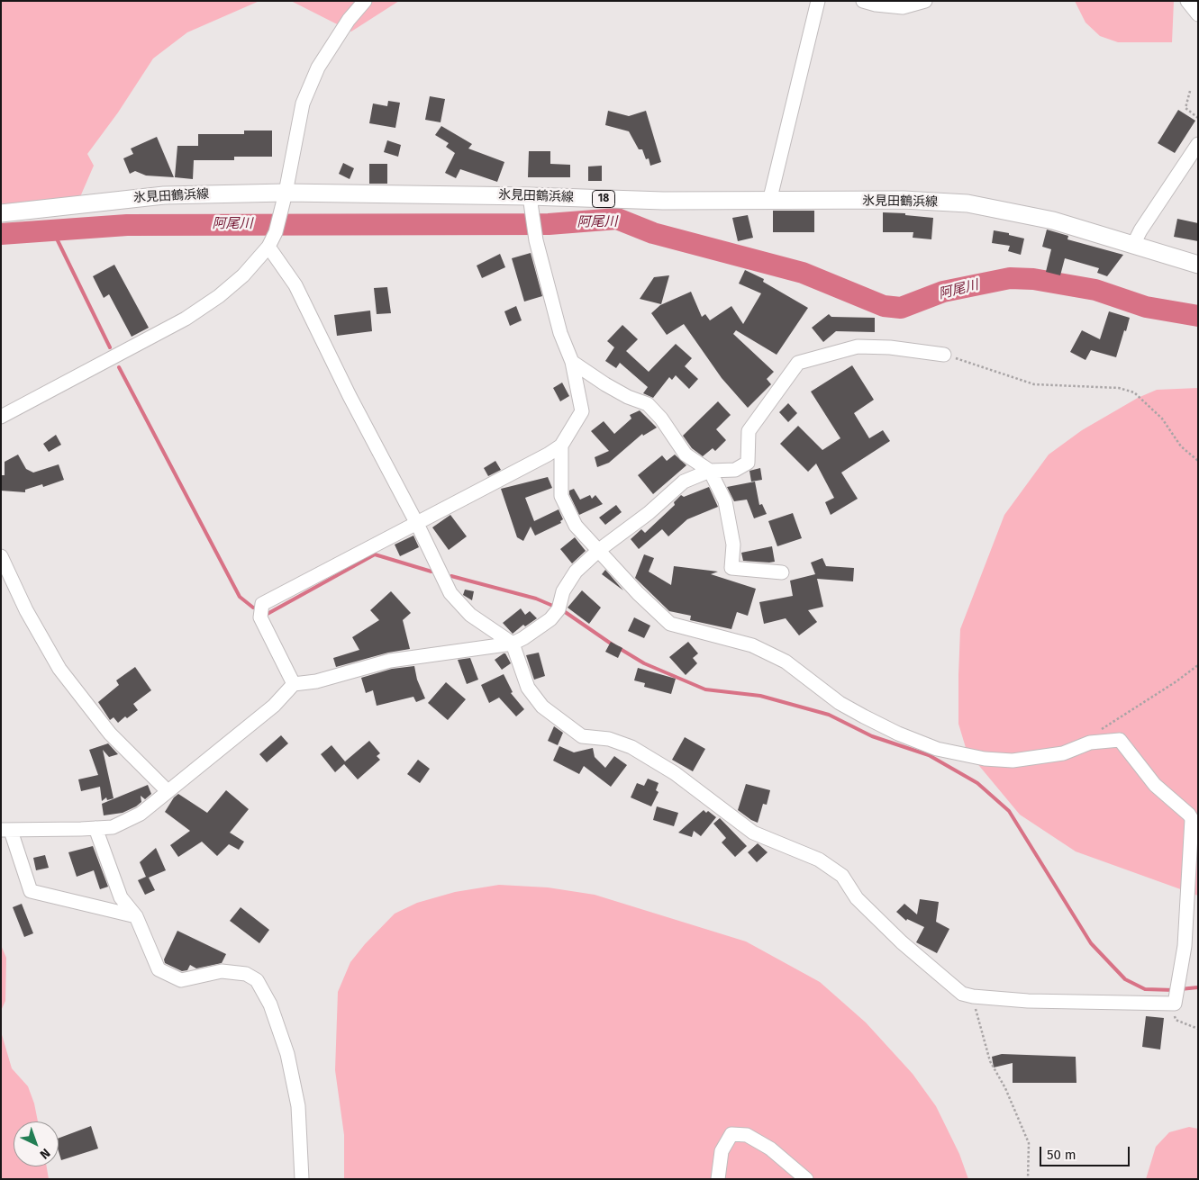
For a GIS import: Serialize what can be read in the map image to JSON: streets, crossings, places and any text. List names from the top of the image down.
{
  "streets": {
    "main road": ["氷見田鶴浜線", "18"]
  },
  "water": ["阿尾川"],
  "scale_bar": "50 m",
  "north": "bottom right"
}
